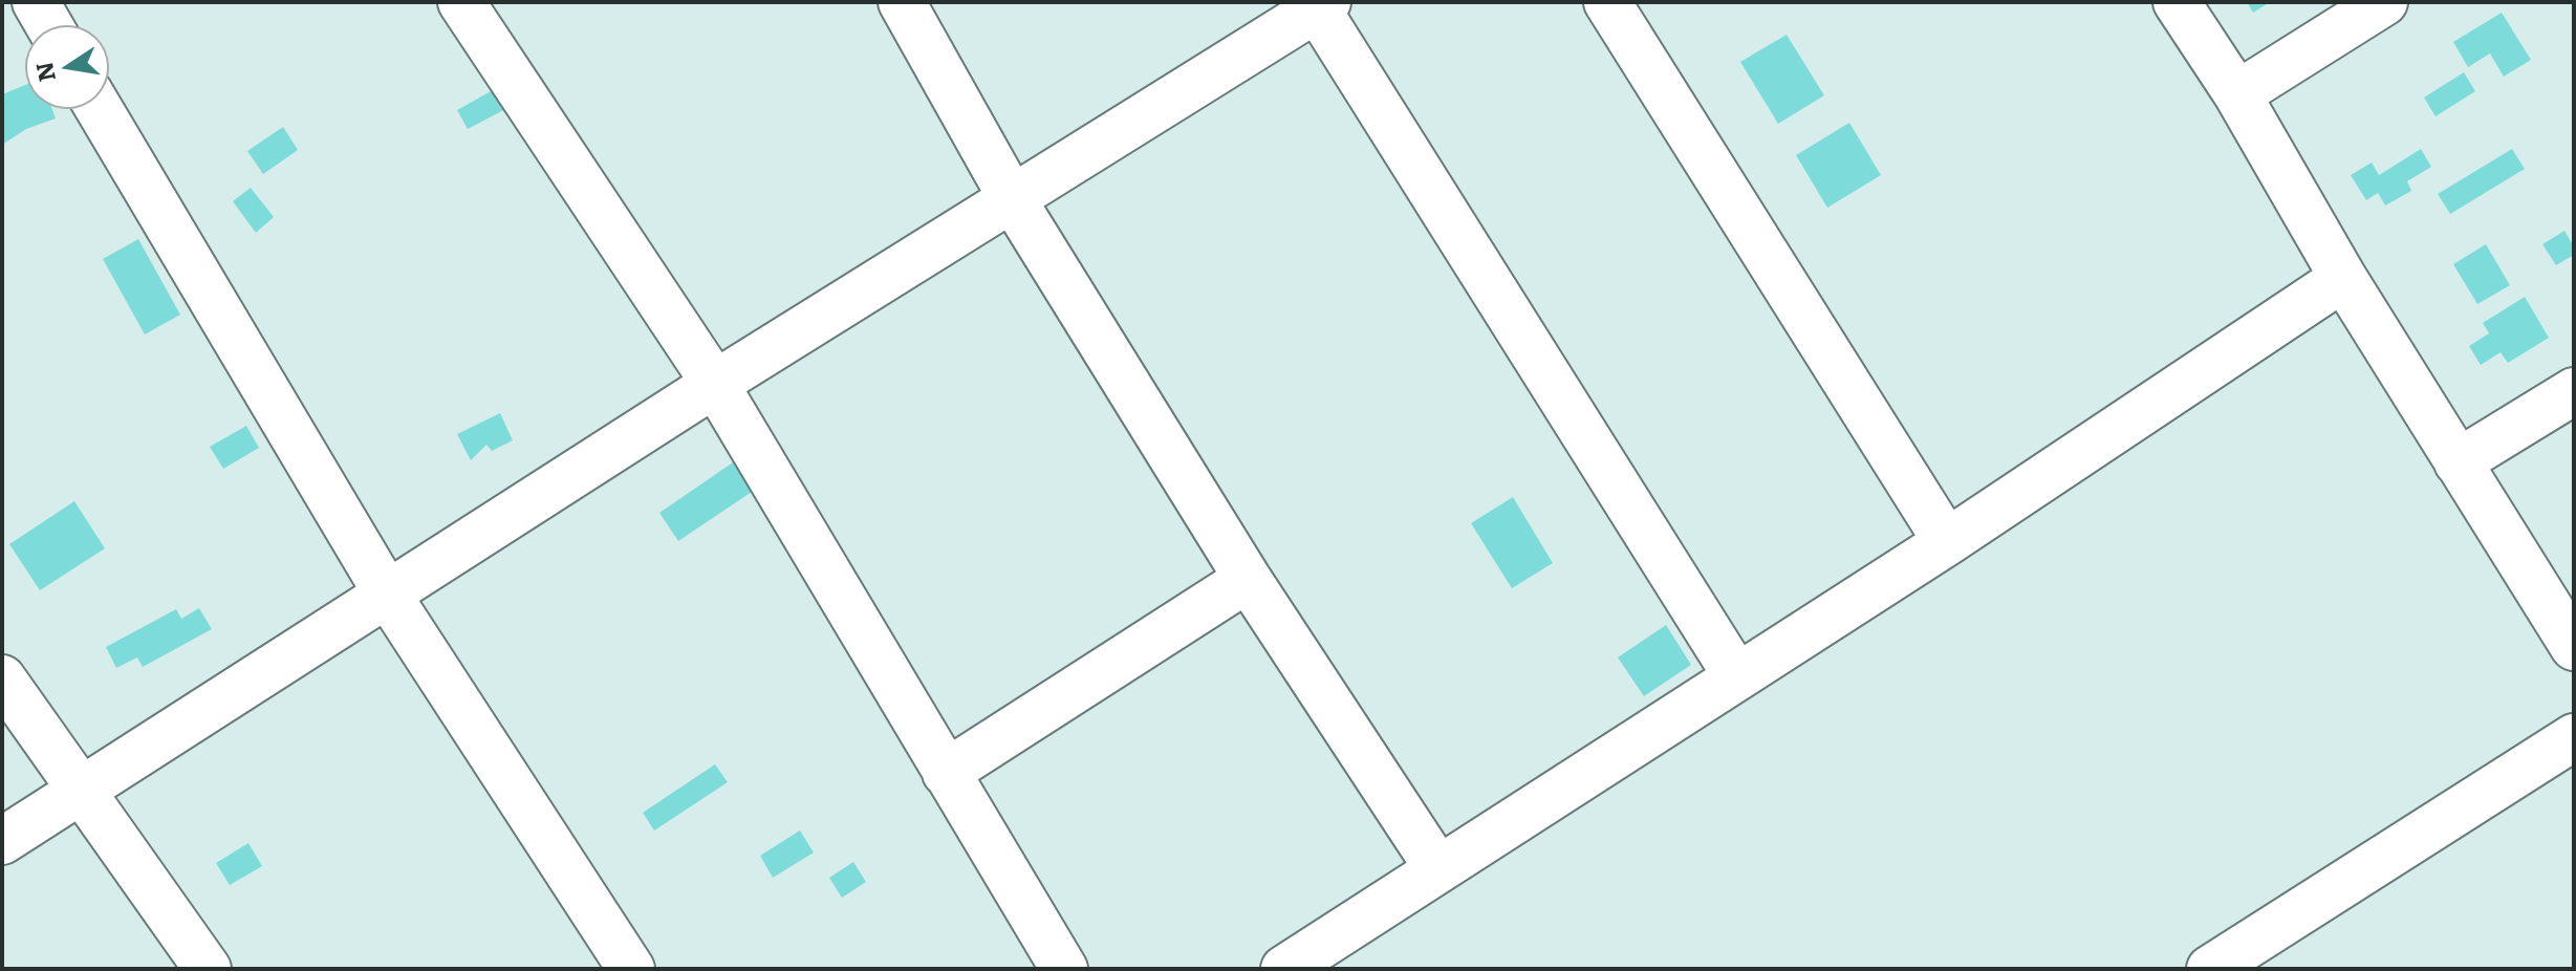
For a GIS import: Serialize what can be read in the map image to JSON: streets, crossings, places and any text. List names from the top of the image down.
{
  "north": "left"
}
